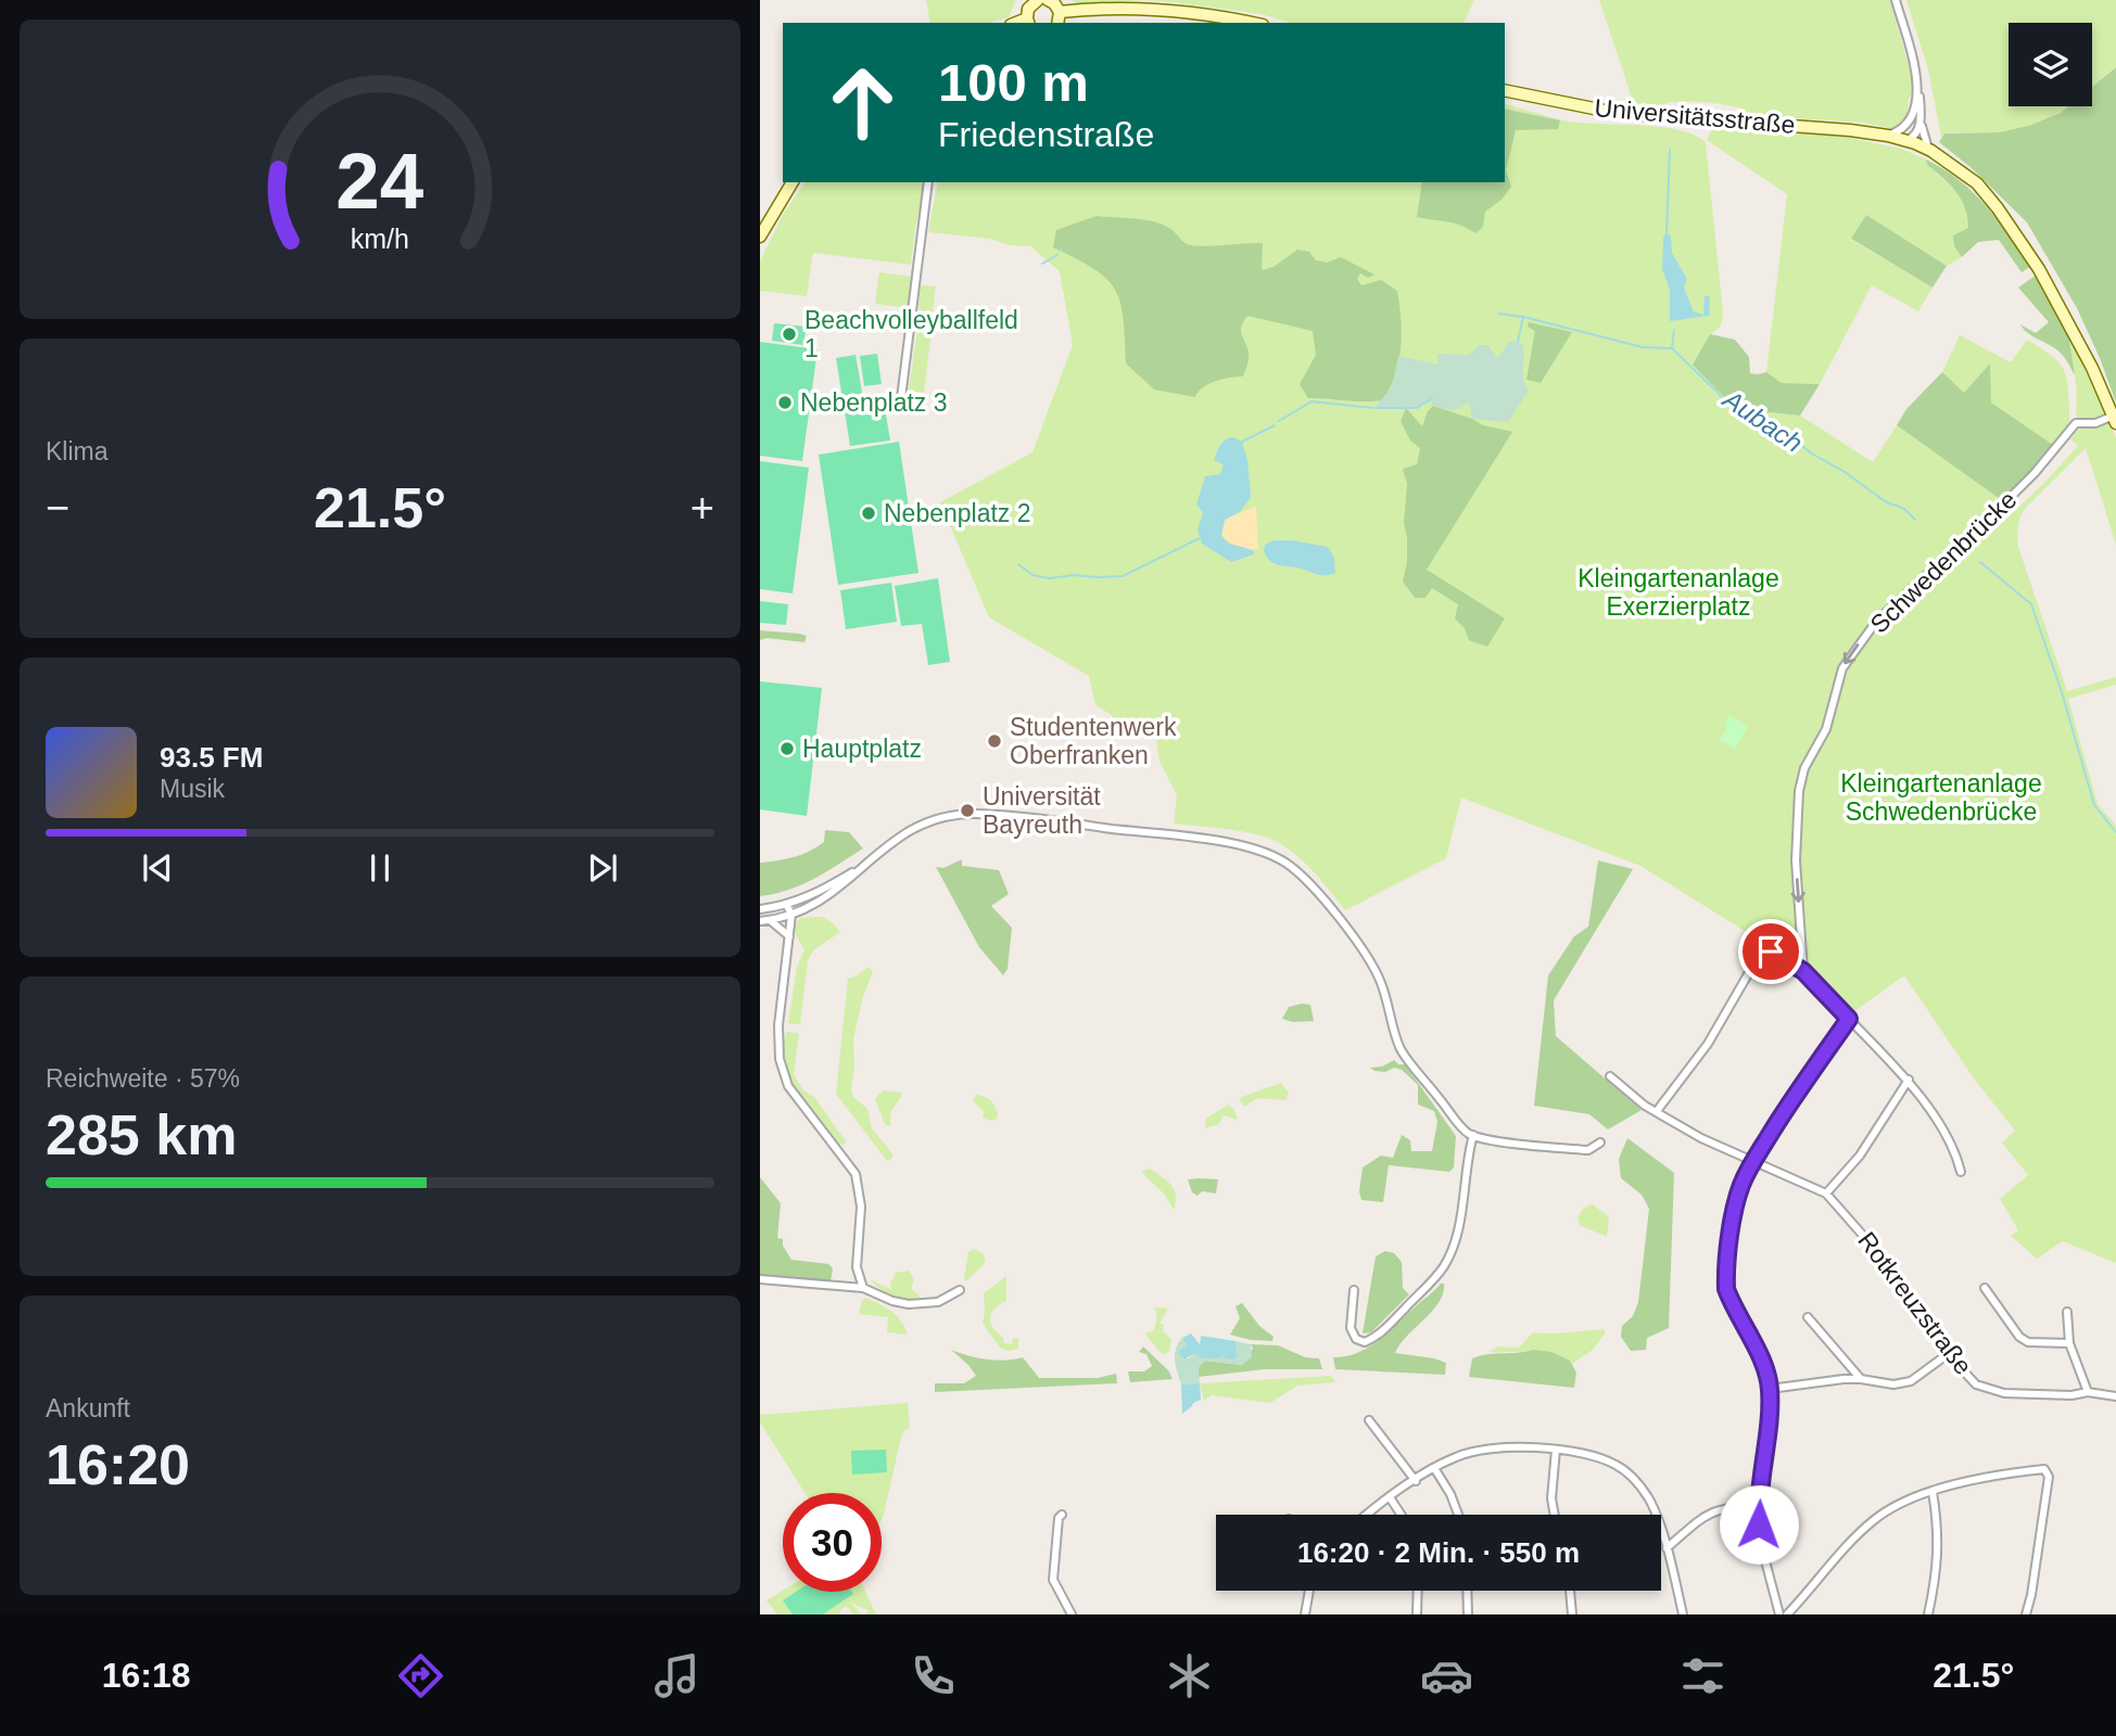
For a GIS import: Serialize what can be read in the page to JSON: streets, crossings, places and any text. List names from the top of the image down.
{
  "streets": {
    "main road": ["Universitätsstraße"],
    "street": ["Schwedenbrücke", "Rotkreuzstraße"]
  },
  "crossings": [
    ["Universitätsstraße", "Schwedenbrücke"]
  ],
  "one_way": ["Schwedenbrücke"],
  "water": ["Aubach"],
  "parks": ["Kleingartenanlage Exerzierplatz", "Kleingartenanlage Schwedenbrücke"],
  "places": [
    "Beachvolleyballfeld 1",
    "Nebenplatz 3",
    "Nebenplatz 2",
    "Studentenwerk Oberfranken",
    "Hauptplatz",
    "Universität Bayreuth"
  ],
  "page": {
    "turn": ["100 m", "Friedenstraße"],
    "tile": [
      "Klima",
      ["Reichweite · 57%", "285 km"],
      ["Ankunft", "16:20"]
    ],
    "heat": ["−", "21.5°", "+"],
    "song": ["93.5 FM", "Musik"],
    "limit": "30",
    "trip": "16:20 · 2 Min. · 550 m",
    "tabs": ["16:18", "21.5°"],
    "gauge": ["24", "km/h"]
  }
}
